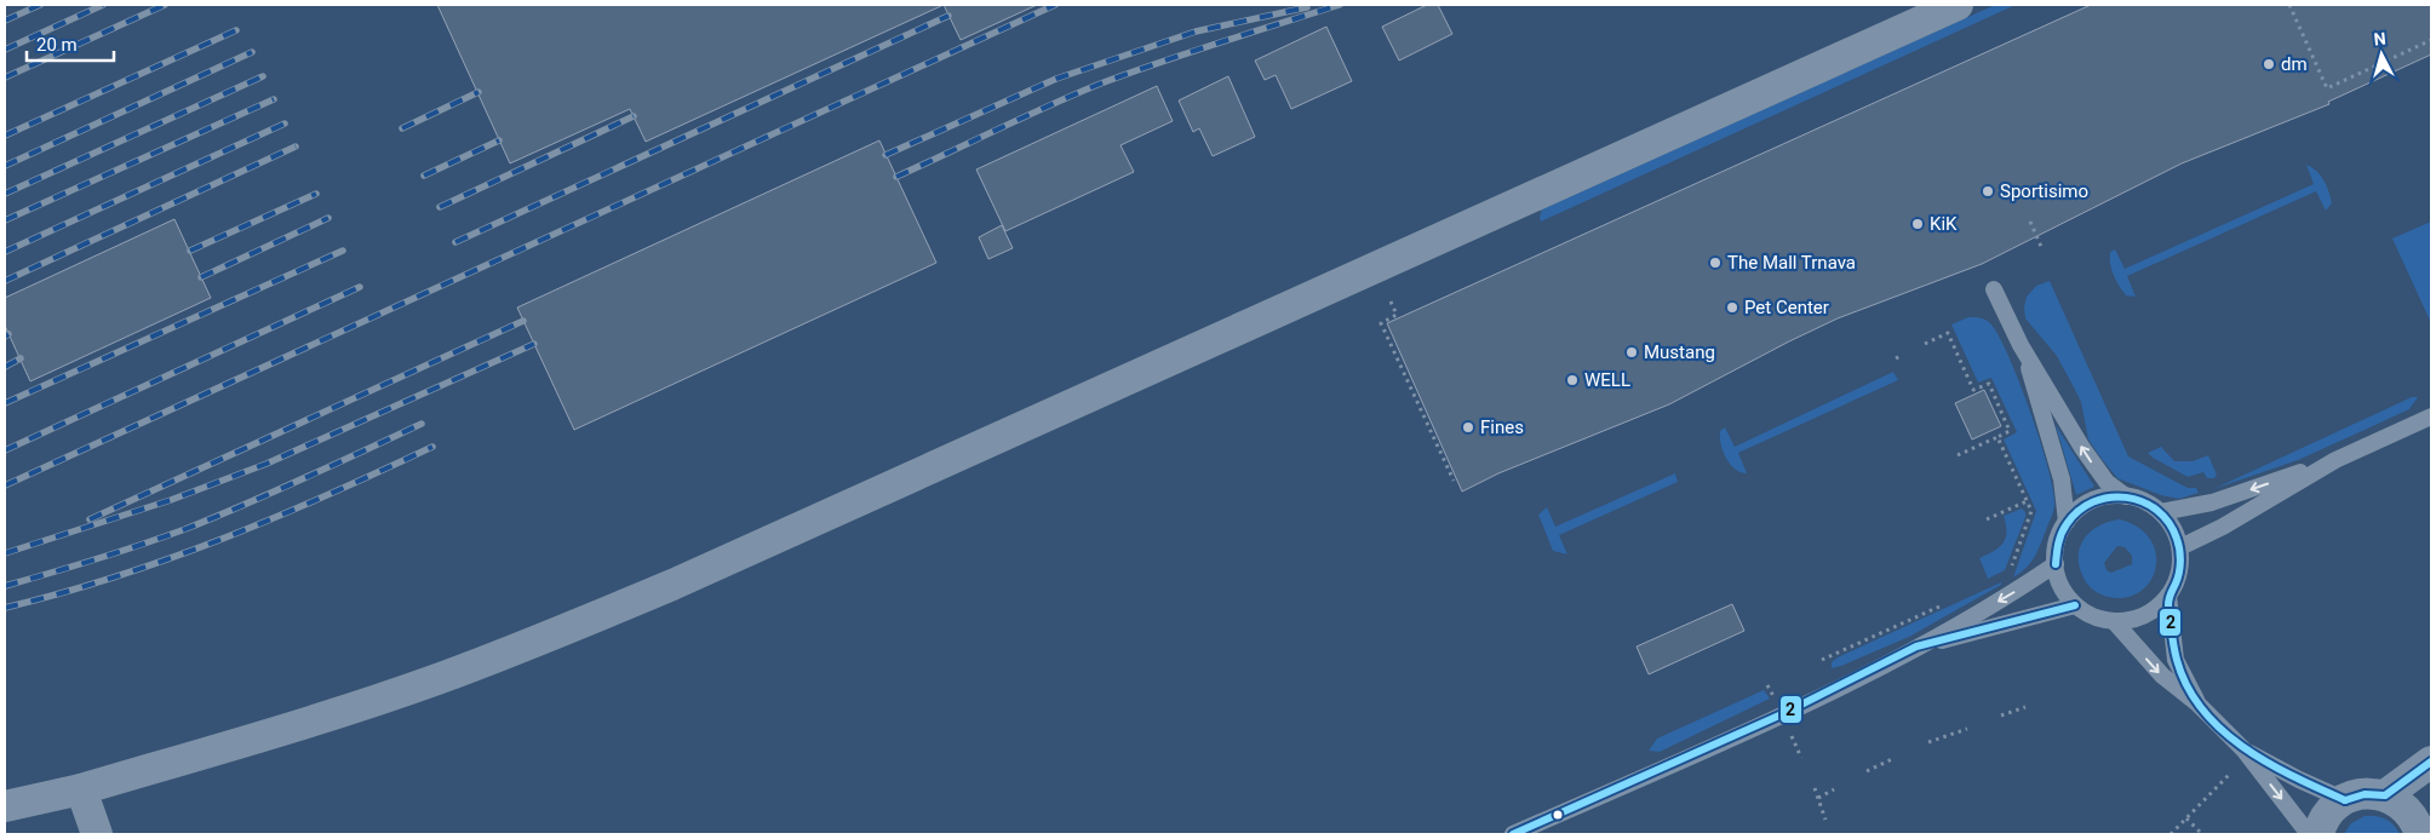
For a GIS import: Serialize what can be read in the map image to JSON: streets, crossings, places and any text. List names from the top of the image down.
{
  "places": [
    "dm",
    "Sportisimo",
    "KiK",
    "The Mall Trnava",
    "Pet Center",
    "Mustang",
    "WELL",
    "Fines"
  ],
  "lines": ["transit line 2"],
  "scale_bar": "20 m",
  "north": "top"
}
